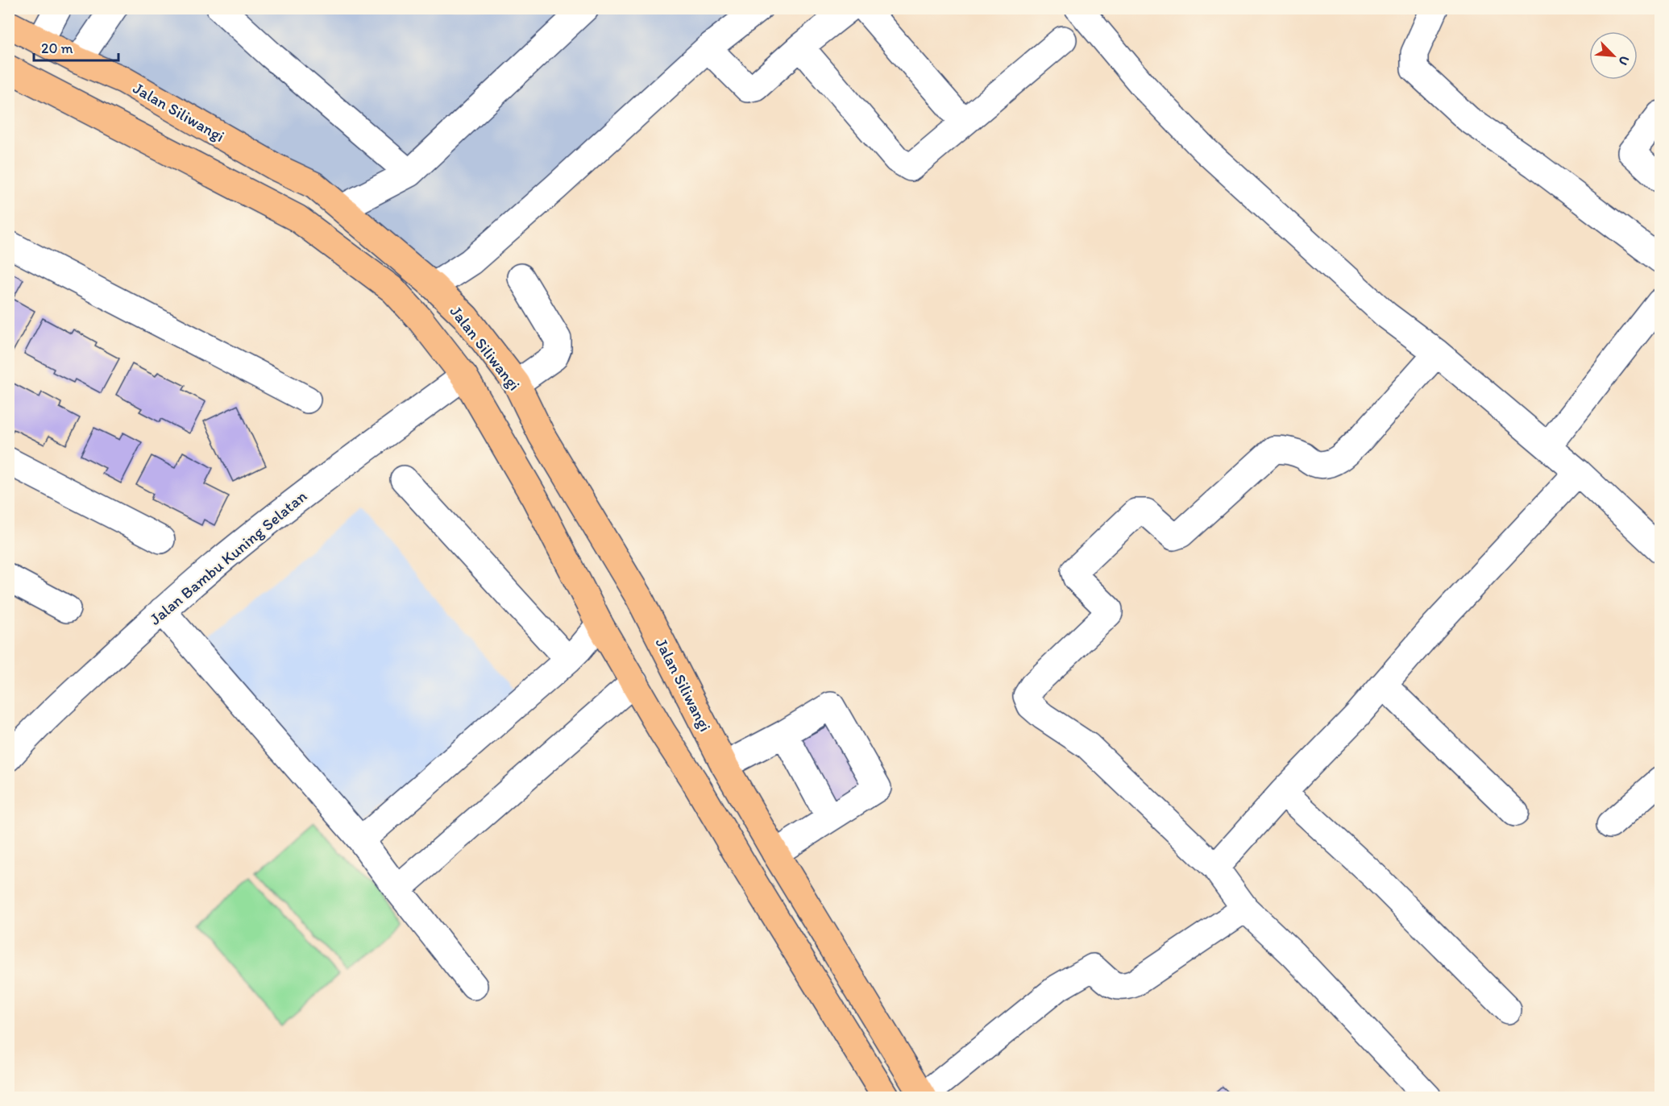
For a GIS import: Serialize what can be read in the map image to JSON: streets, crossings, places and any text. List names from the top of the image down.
{
  "streets": {
    "main road": ["Jalan Siliwangi"],
    "street": ["Jalan Bambu Kuning Selatan"]
  },
  "scale_bar": "20 m",
  "north": "bottom right"
}
